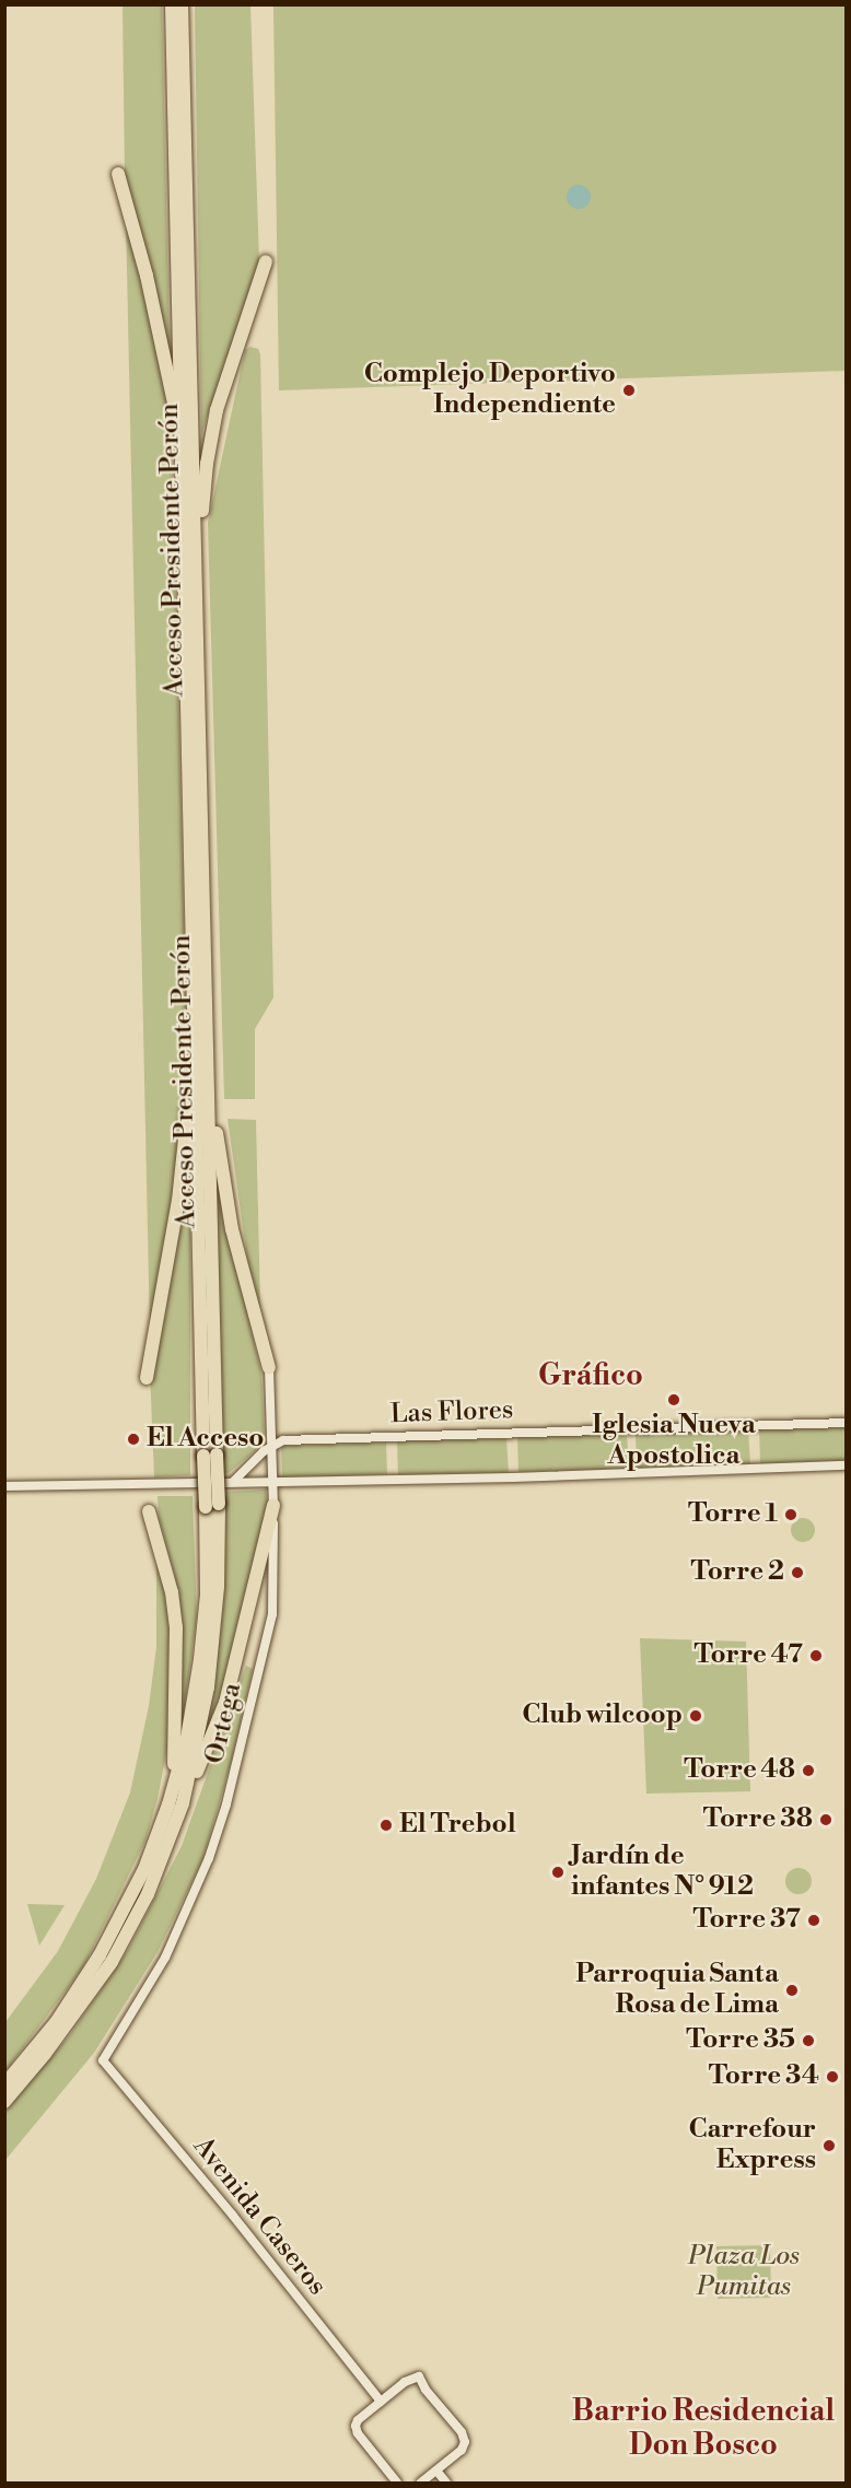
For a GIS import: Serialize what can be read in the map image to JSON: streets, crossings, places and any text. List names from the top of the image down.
{
  "streets": {
    "highway": ["Acceso Presidente Perón"],
    "street": ["Las Flores", "Ortega", "Avenida Caseros"]
  },
  "crossings": [
    ["Las Flores", "Ortega"],
    ["Ortega", "Avenida Caseros"]
  ],
  "districts": ["Gráfico", "Barrio Residencial Don Bosco"],
  "parks": ["Plaza Los Pumitas"],
  "places": [
    "Complejo Deportivo Independiente",
    "Iglesia Nueva Apostolica",
    "El Acceso",
    "Torre 1",
    "Torre 2",
    "Torre 47",
    "Club wilcoop",
    "Torre 48",
    "Torre 38",
    "El Trebol",
    "Jardín de infantes N° 912",
    "Torre 37",
    "Parroquia Santa Rosa de Lima",
    "Torre 35",
    "Torre 34",
    "Carrefour Express"
  ]
}
